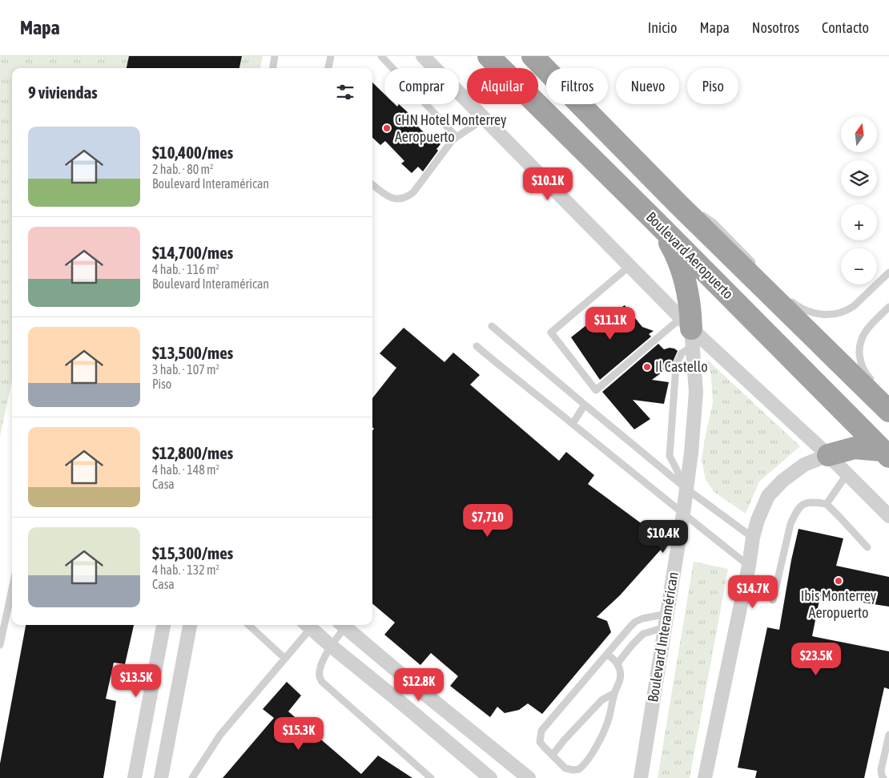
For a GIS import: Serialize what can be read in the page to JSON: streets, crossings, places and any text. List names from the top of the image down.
{
  "streets": {
    "highway": ["Boulevard Aeropuerto"],
    "street": ["Boulevard Interamérican"]
  },
  "places": ["CHN Hotel Monterrey Aeropuerto", "Il Castello", "Ibis Monterrey Aeropuerto"],
  "north": "top",
  "page": {
    "header": "Mapa",
    "nav": [
      "Inicio",
      "Mapa",
      "Nosotros",
      "Contacto"
    ],
    "chip": [
      "Comprar",
      "Alquilar",
      "Filtros",
      "Nuevo",
      "Piso"
    ],
    "heading": "9 viviendas",
    "map_buttons": ["+", "−"],
    "list": [
      {
        "name": "$10,400/mes",
        "note": "2 hab. · 80 m² · Boulevard Interamérican"
      },
      {
        "name": "$14,700/mes",
        "note": "4 hab. · 116 m² · Boulevard Interamérican"
      },
      {
        "name": "$13,500/mes",
        "note": "3 hab. · 107 m² · Piso"
      },
      {
        "name": "$12,800/mes",
        "note": "4 hab. · 148 m² · Casa"
      },
      {
        "name": "$15,300/mes",
        "note": "4 hab. · 132 m² · Casa"
      }
    ],
    "price": [
      "$10.1K",
      "$11.1K",
      "$7,710",
      "$10.4K",
      "$14.7K",
      "$23.5K",
      "$13.5K",
      "$12.8K",
      "$15.3K"
    ]
  }
}
